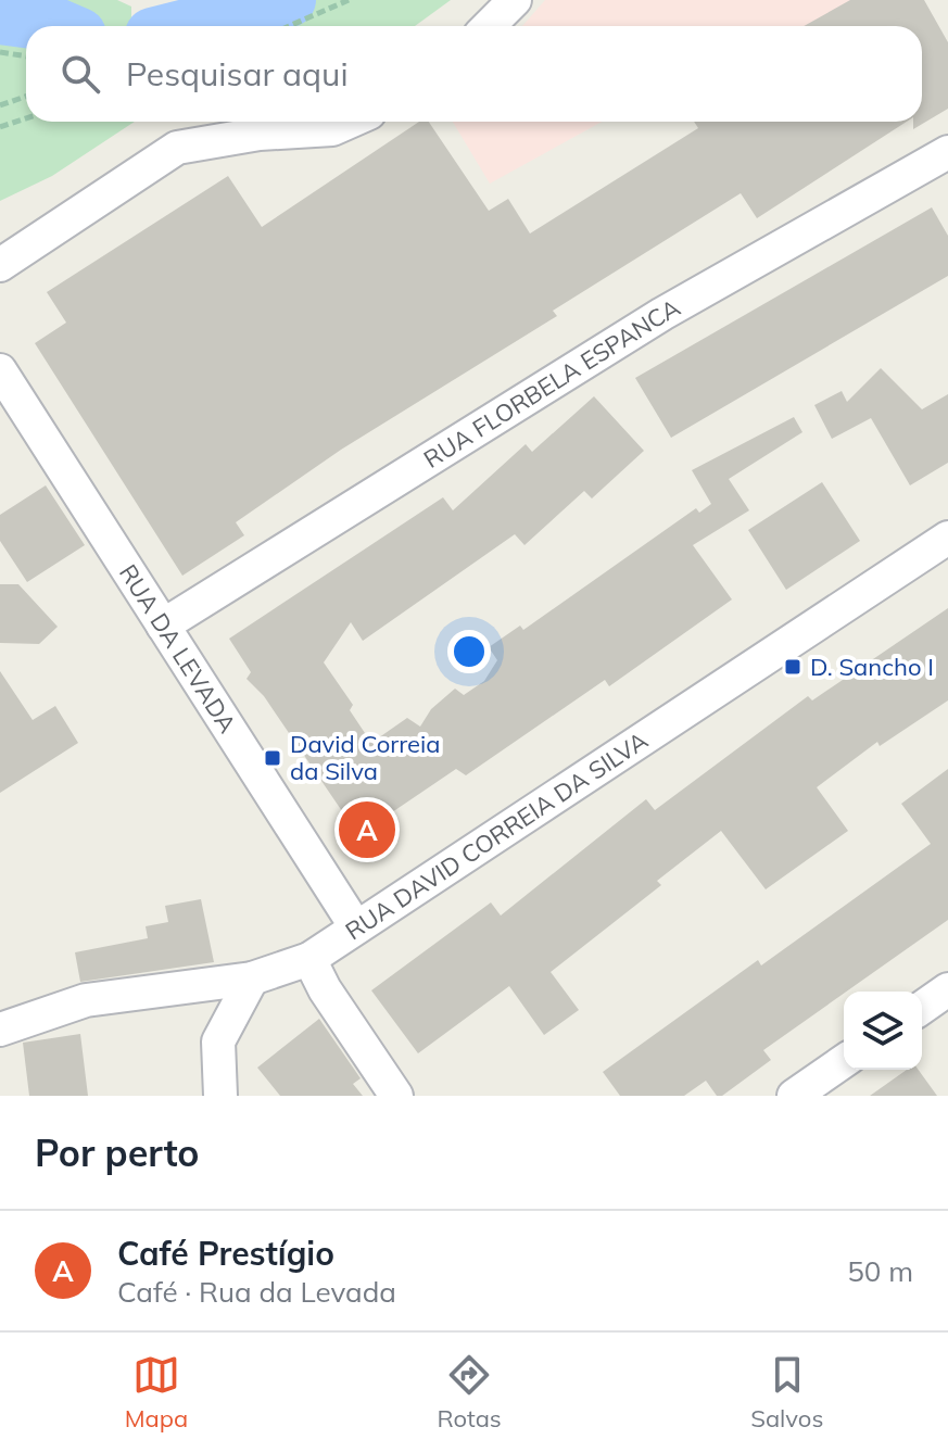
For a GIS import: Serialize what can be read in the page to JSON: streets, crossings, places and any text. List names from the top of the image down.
{
  "streets": {
    "street": ["RUA FLORBELA ESPANCA", "RUA DA LEVADA", "RUA DAVID CORREIA DA SILVA"]
  },
  "crossings": [
    ["RUA FLORBELA ESPANCA", "RUA DA LEVADA"],
    ["RUA DA LEVADA", "RUA DAVID CORREIA DA SILVA"]
  ],
  "places": {
    "transit": ["D. Sancho I", "David Correia da Silva"]
  },
  "page": {
    "search": "Pesquisar aqui",
    "pins": "A",
    "heading": "Por perto",
    "list": [
      {
        "mark": "A",
        "name": "Café Prestígio",
        "note": "Café · Rua da Levada",
        "value": "50 m"
      }
    ],
    "nav": ["Mapa", "Rotas", "Salvos"]
  }
}
